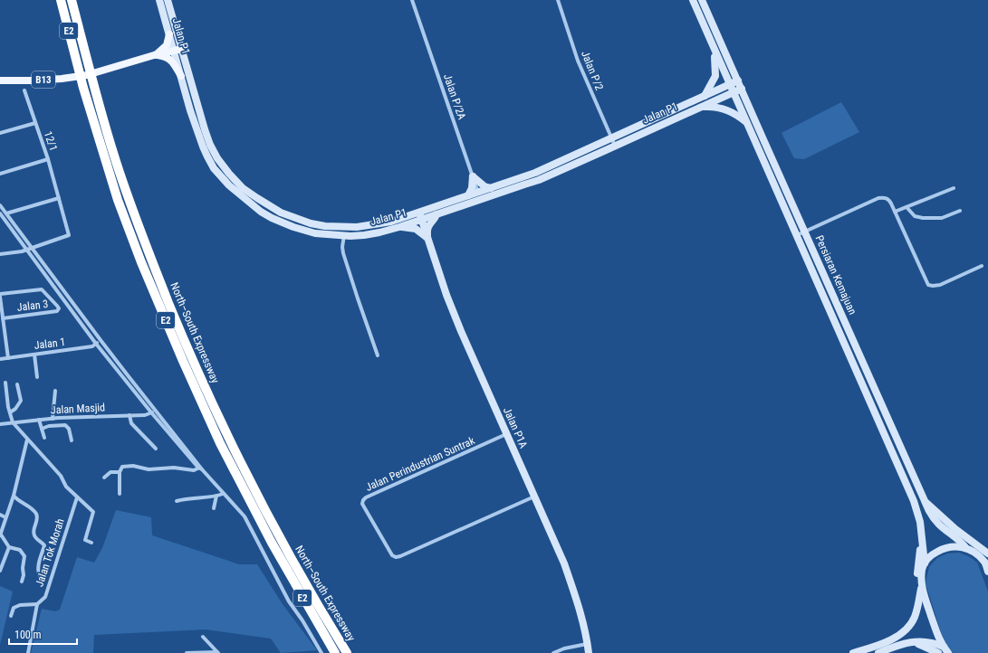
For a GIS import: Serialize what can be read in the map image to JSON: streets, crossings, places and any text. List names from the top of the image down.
{
  "streets": {
    "highway": ["E2", "North–South Expressway"],
    "main road": [
      "Jalan P1",
      "B13",
      "Persiaran Kemajuan",
      "Jalan P1A"
    ],
    "street": [
      "Jalan P/2",
      "Jalan P/2A",
      "12/1",
      "Jalan 3",
      "Jalan 1",
      "Jalan Masjid",
      "Jalan Perindustrian Suntrak",
      "Jalan Tok Morah"
    ]
  },
  "crossings": [
    ["Jalan P1", "Jalan P/2"],
    ["Jalan P1", "B13"],
    ["Jalan P1", "Jalan P/2A"],
    ["Jalan P1", "Persiaran Kemajuan"],
    ["Jalan P1", "Jalan P1A"],
    ["Jalan P1A", "Jalan Perindustrian Suntrak"]
  ],
  "scale_bar": "100 m"
}
